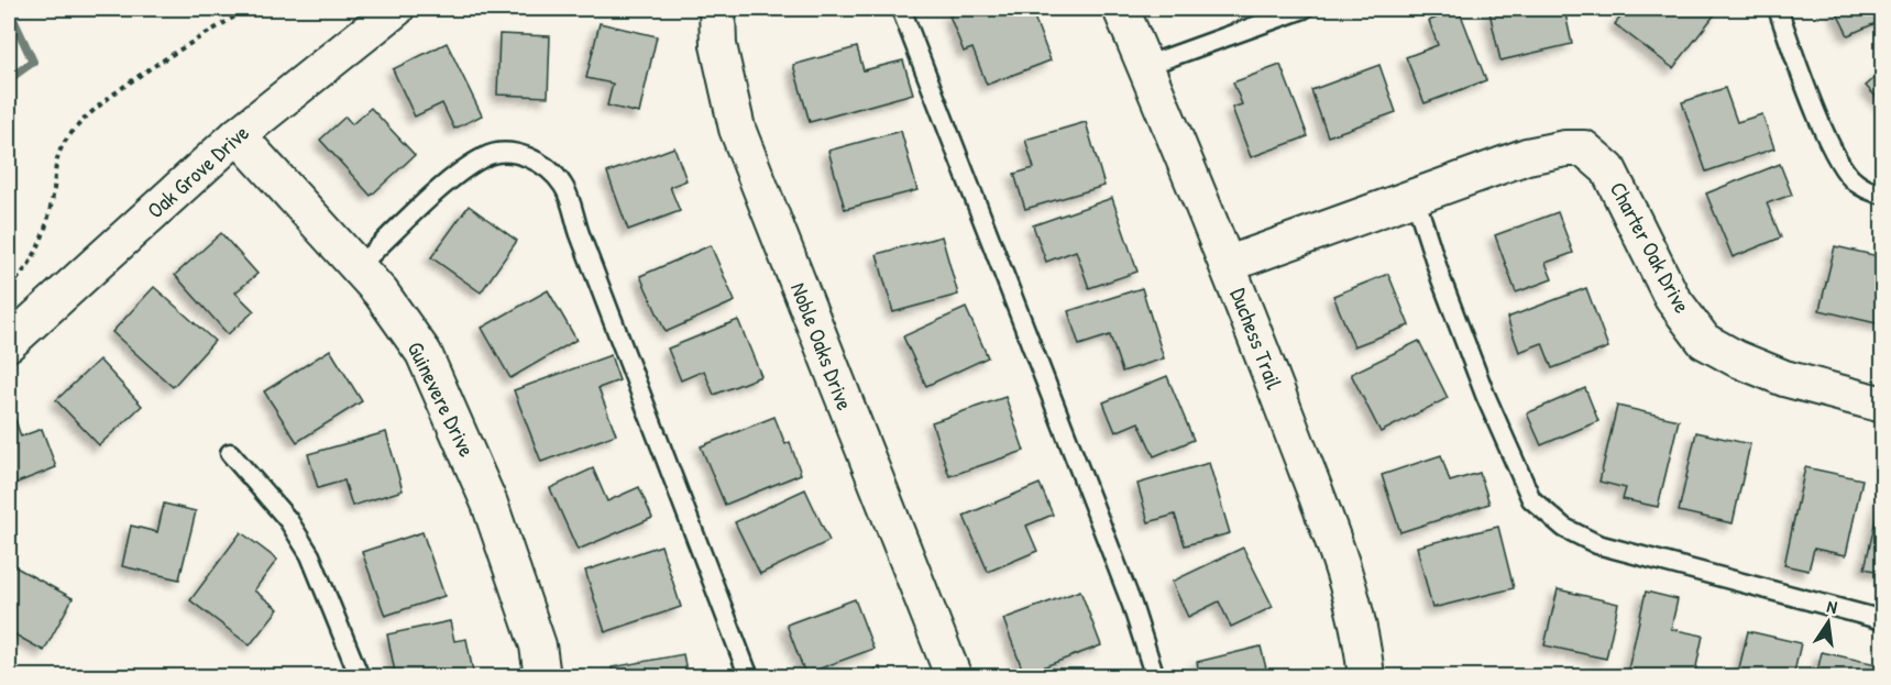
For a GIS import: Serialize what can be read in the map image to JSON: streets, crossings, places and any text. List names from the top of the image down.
{
  "streets": {
    "street": [
      "Oak Grove Drive",
      "Charter Oak Drive",
      "Duchess Trail",
      "Noble Oaks Drive",
      "Guinevere Drive"
    ]
  },
  "crossings": [
    ["Oak Grove Drive", "Guinevere Drive"],
    ["Charter Oak Drive", "Duchess Trail"]
  ],
  "north": "top"
}
